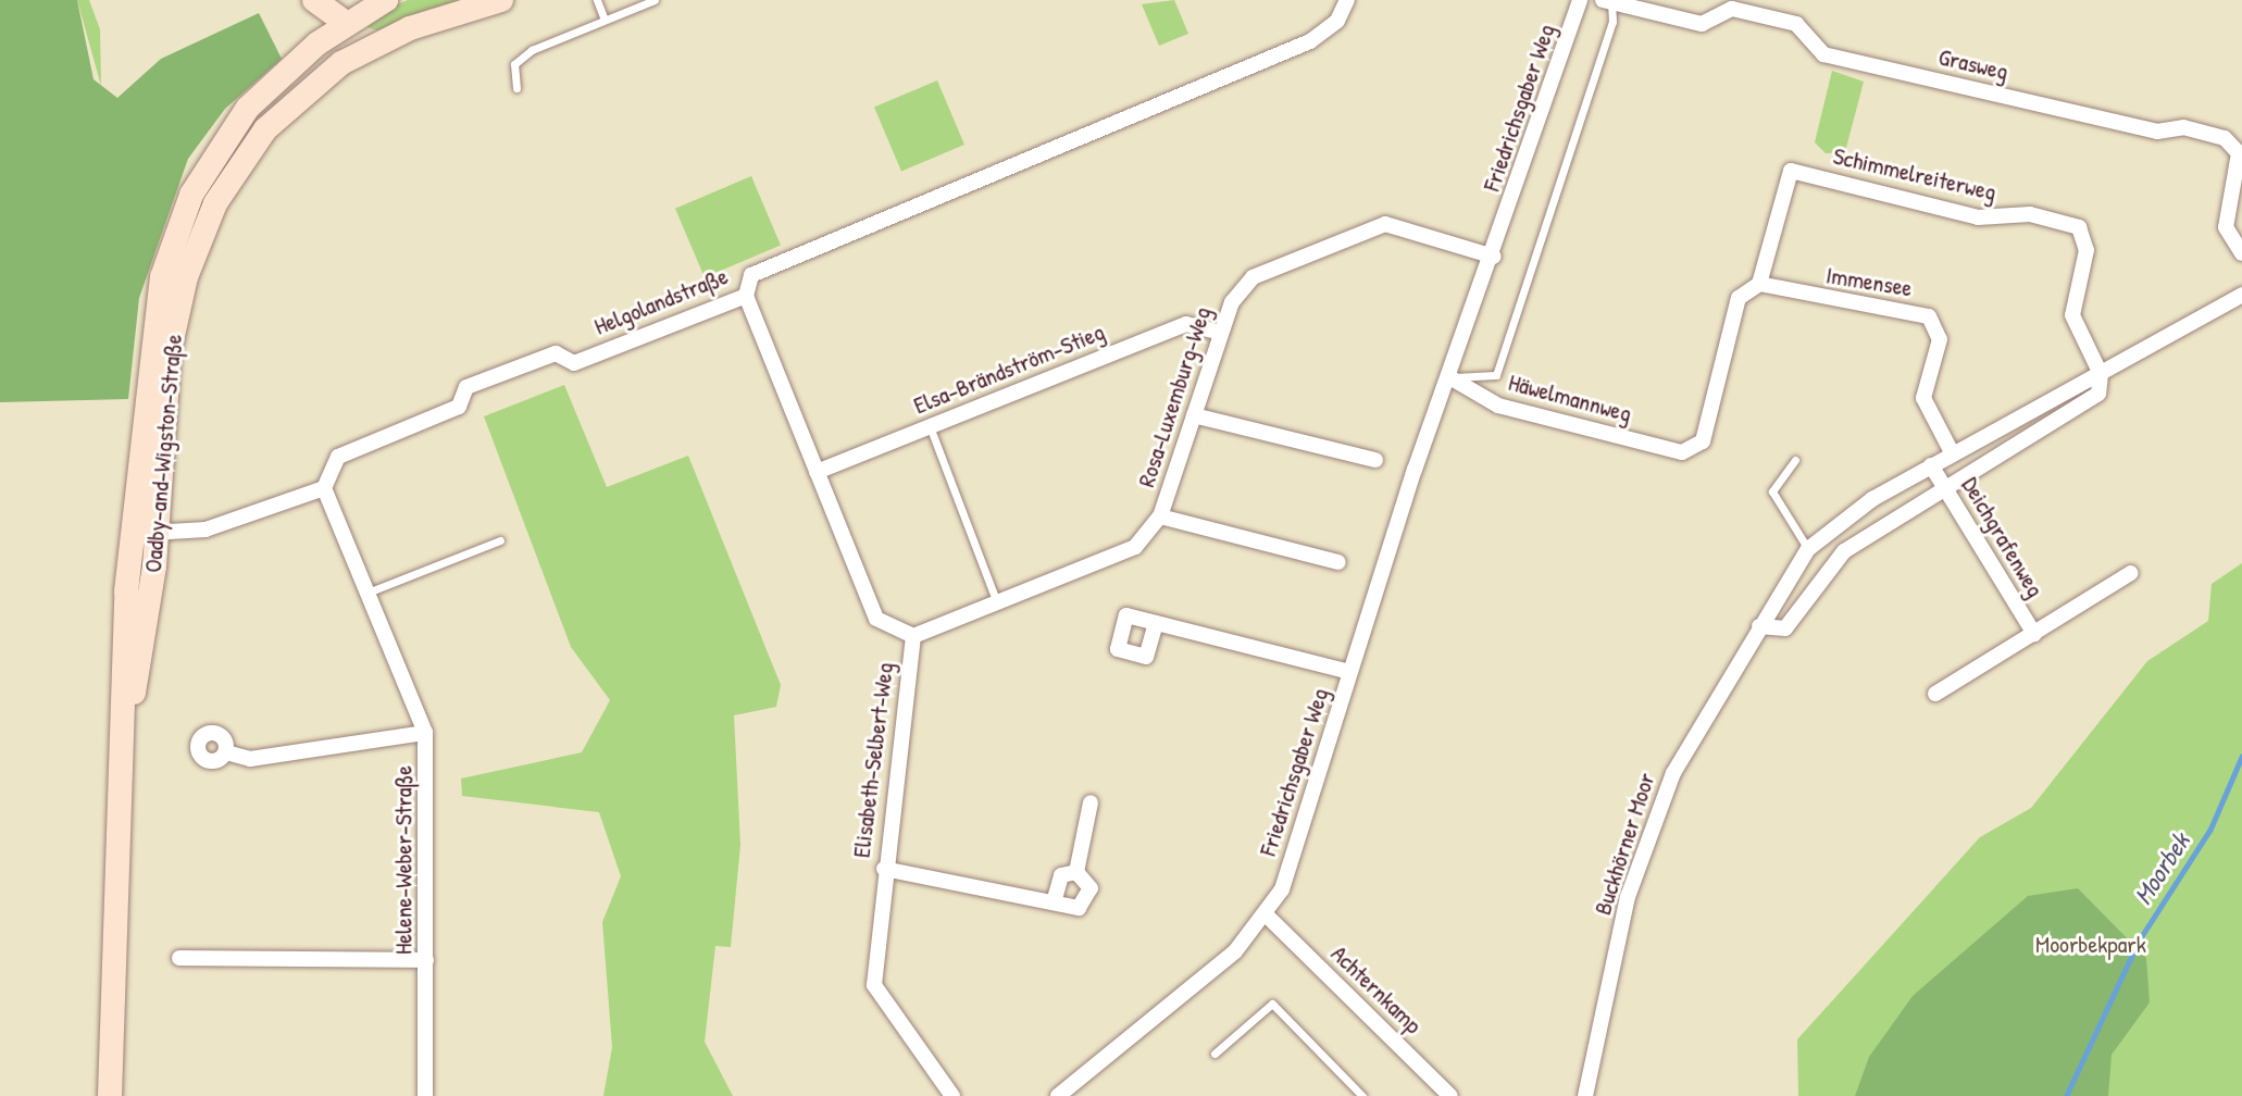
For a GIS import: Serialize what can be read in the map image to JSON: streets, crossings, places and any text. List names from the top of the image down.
{
  "streets": {
    "main road": ["Oadby-and-Wigston-Straße"],
    "street": [
      "Grasweg",
      "Friedrichsgaber Weg",
      "Schimmelreiterweg",
      "Immensee",
      "Helgolandstraße",
      "Elsa-Brändström-Stieg",
      "Rosa-Luxemburg-Weg",
      "Häwelmannweg",
      "Deichgrafenweg",
      "Elisabeth-Selbert-Weg",
      "Buckhörner Moor",
      "Helene-Weber-Straße",
      "Achternkamp"
    ]
  },
  "crossings": [
    ["Friedrichsgaber Weg", "Rosa-Luxemburg-Weg"],
    ["Friedrichsgaber Weg", "Häwelmannweg"],
    ["Friedrichsgaber Weg", "Achternkamp"],
    ["Schimmelreiterweg", "Immensee"],
    ["Schimmelreiterweg", "Häwelmannweg"],
    ["Schimmelreiterweg", "Buckhörner Moor"],
    ["Immensee", "Häwelmannweg"],
    ["Immensee", "Buckhörner Moor"],
    ["Helgolandstraße", "Elisabeth-Selbert-Weg"],
    ["Helgolandstraße", "Helene-Weber-Straße"],
    ["Elsa-Brändström-Stieg", "Rosa-Luxemburg-Weg"],
    ["Elsa-Brändström-Stieg", "Elisabeth-Selbert-Weg"],
    ["Rosa-Luxemburg-Weg", "Elisabeth-Selbert-Weg"],
    ["Deichgrafenweg", "Buckhörner Moor"]
  ],
  "water": ["Moorbek"],
  "parks": ["Moorbekpark"]
}
